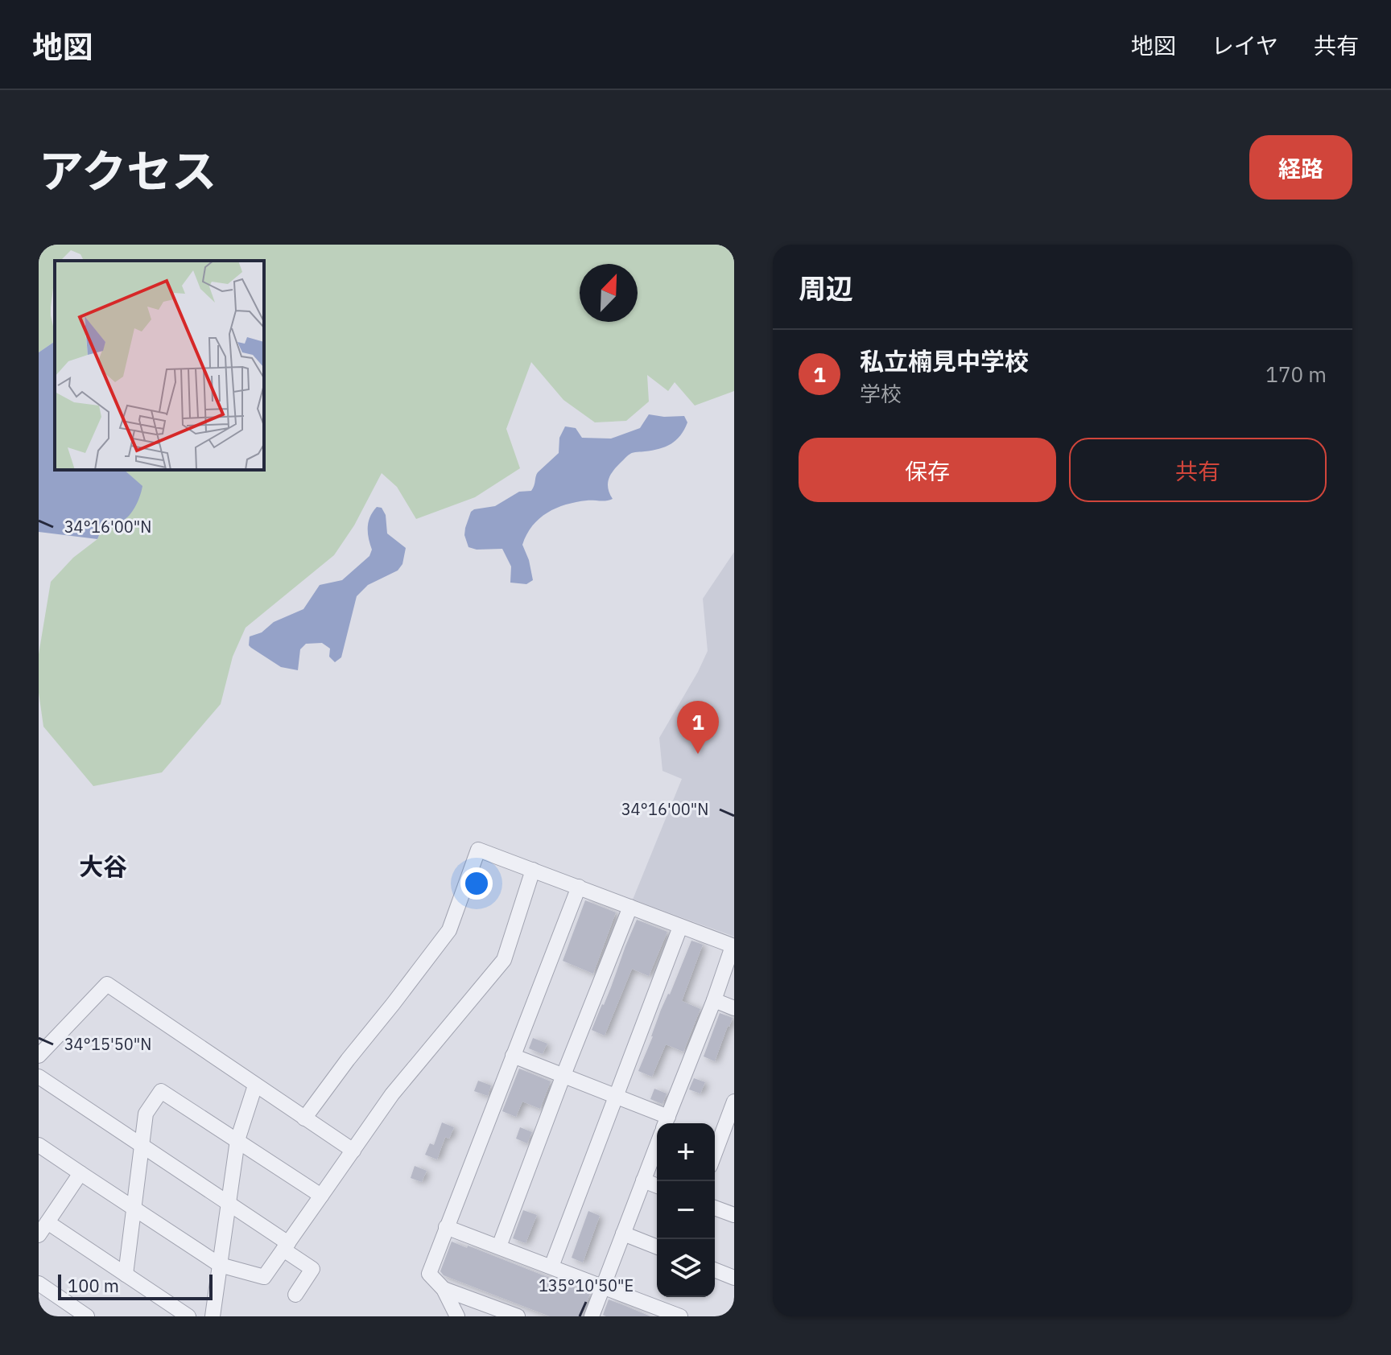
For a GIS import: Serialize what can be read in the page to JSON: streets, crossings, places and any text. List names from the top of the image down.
{
  "districts": ["大谷"],
  "scale_bar": "100 m",
  "north": "top right",
  "page": {
    "header": "地図",
    "nav": ["地図", "レイヤ", "共有"],
    "title": "アクセス",
    "buttons": [
      "経路",
      ["保存", "共有"]
    ],
    "heading": "周辺",
    "list": [
      {
        "mark": "1",
        "name": "私立楠見中学校",
        "note": "学校",
        "value": "170 m"
      }
    ],
    "pins": "1",
    "map_buttons": ["+", "−"],
    "scale": "100 m"
  },
  "coordinates": ["34°16'00\"N", "34°15'50\"N", "135°10'50\"E"]
}
